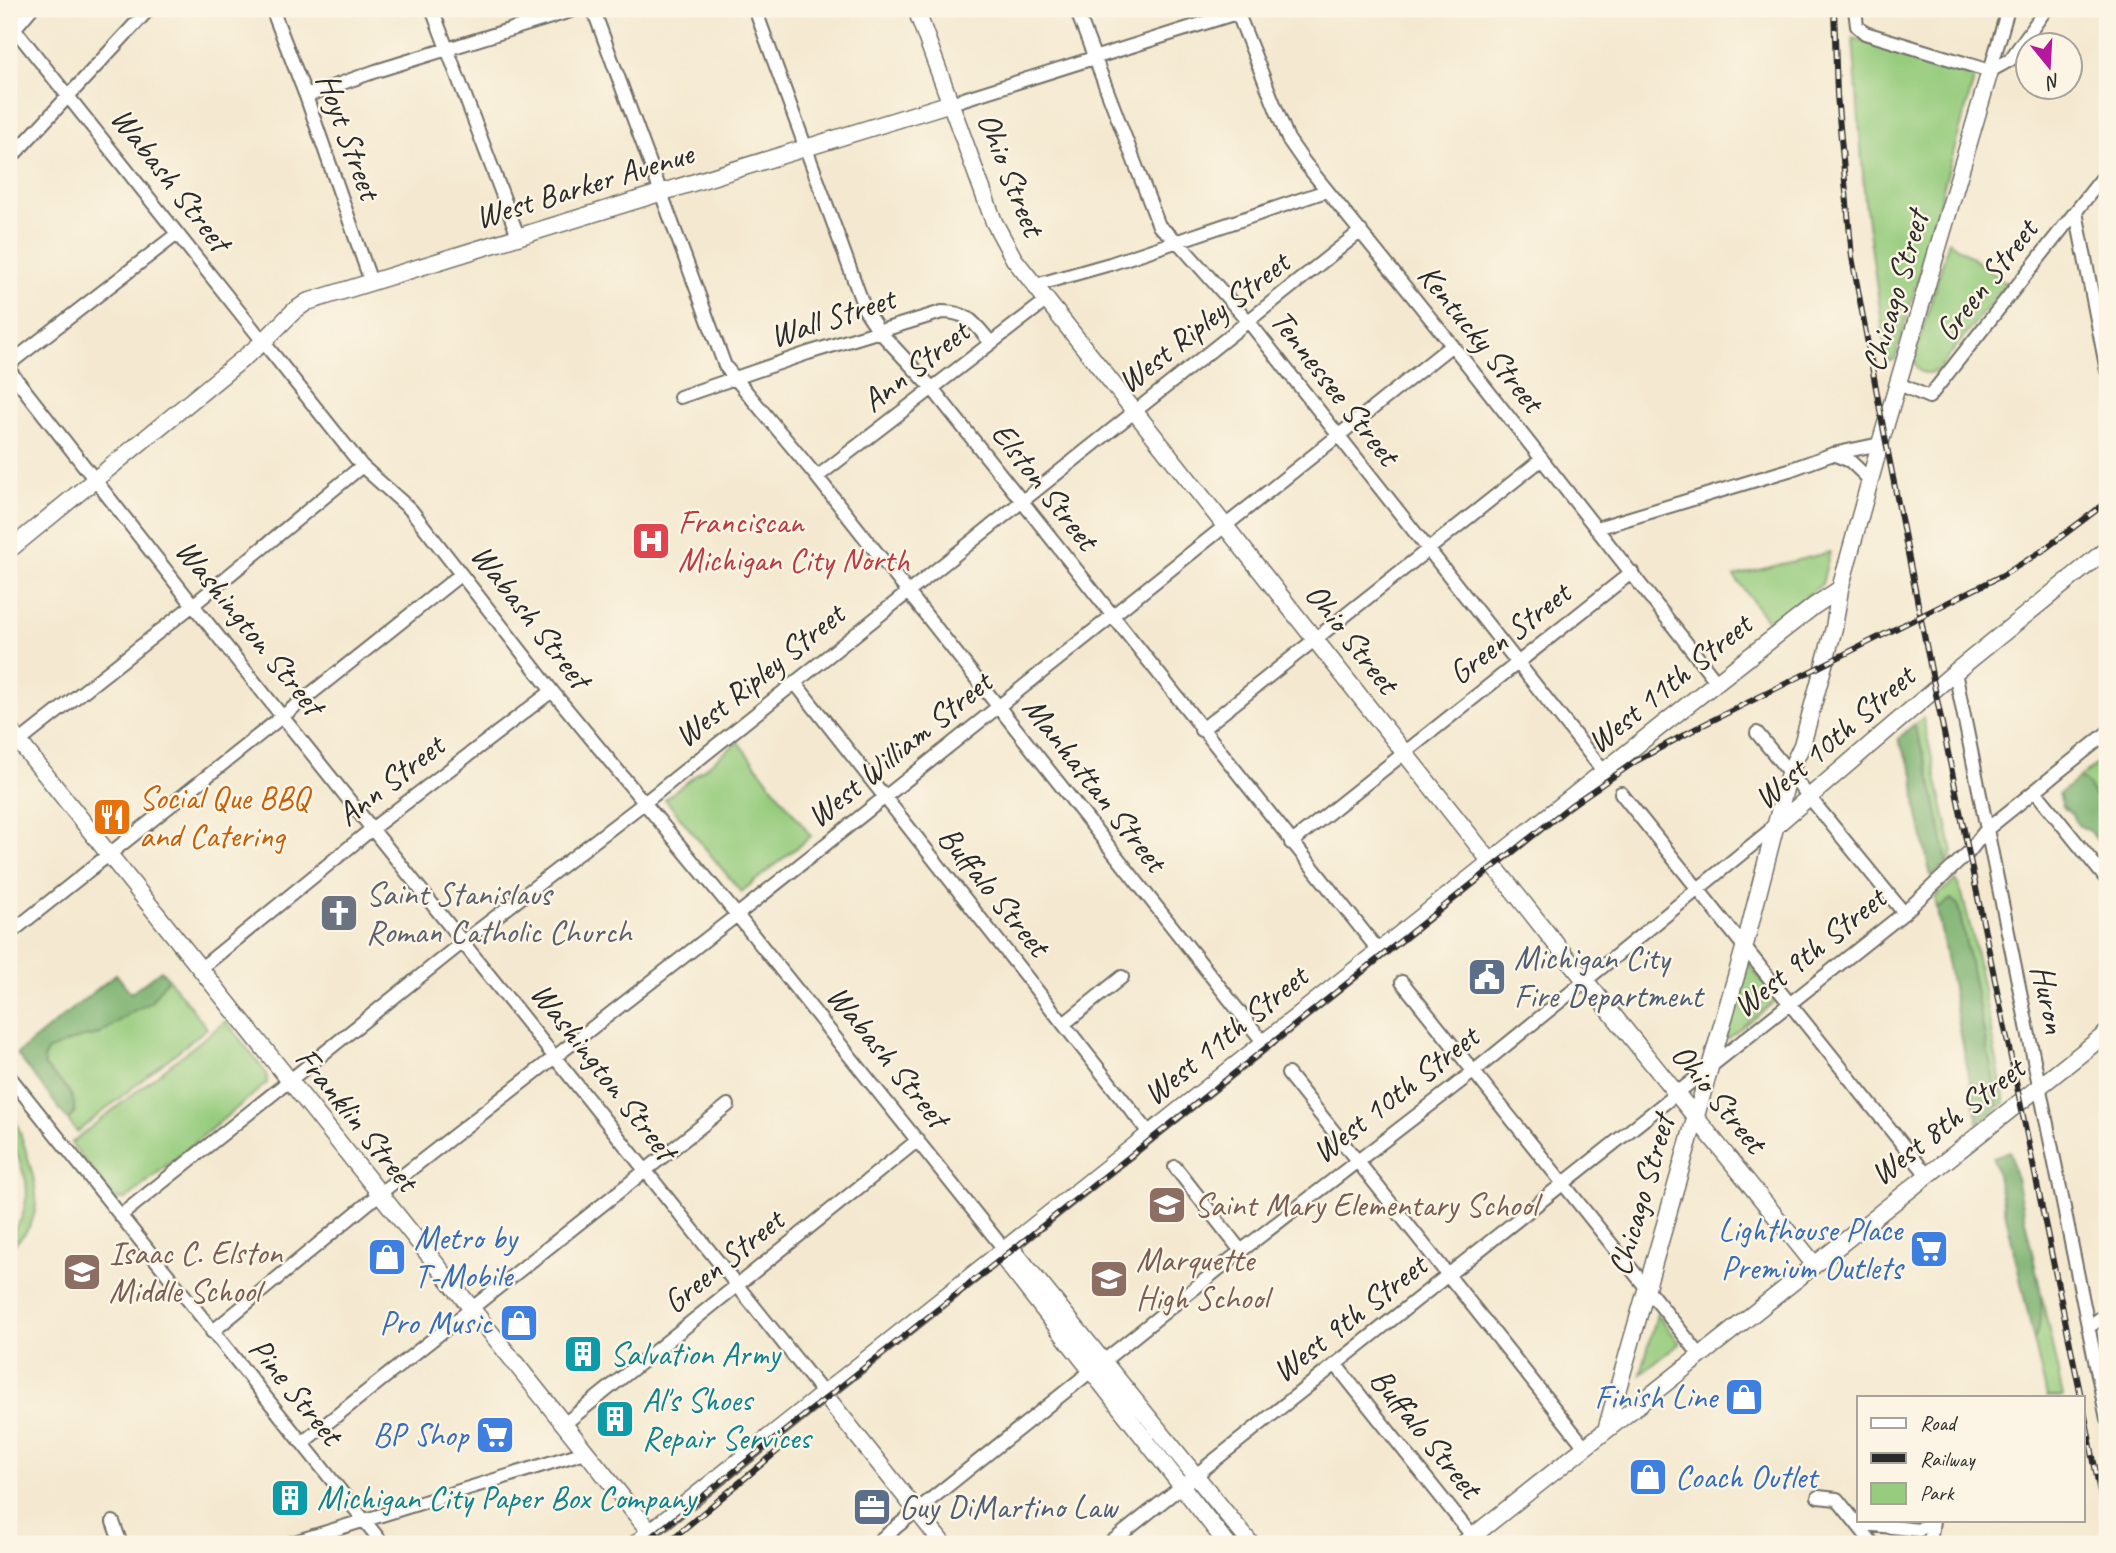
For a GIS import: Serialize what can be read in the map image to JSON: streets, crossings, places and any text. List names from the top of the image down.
{
  "streets": {
    "street": [
      "Hoyt Street",
      "Ohio Street",
      "Wabash Street",
      "West Barker Avenue",
      "Green Street",
      "Chicago Street",
      "Wall Street",
      "West Ripley Street",
      "Kentucky Street",
      "Ann Street",
      "Tennessee Street",
      "Elston Street",
      "Washington Street",
      "West 11th Street",
      "West 10th Street",
      "West William Street",
      "Manhattan Street",
      "Buffalo Street",
      "West 9th Street",
      "Huron",
      "Franklin Street",
      "West 8th Street",
      "Pine Street"
    ]
  },
  "crossings": [
    ["Hoyt Street", "West Barker Avenue"],
    ["Ohio Street", "West Barker Avenue"],
    ["Ohio Street", "Green Street"],
    ["Ohio Street", "Chicago Street"],
    ["Ohio Street", "West Ripley Street"],
    ["Ohio Street", "Ann Street"],
    ["Ohio Street", "West 11th Street"],
    ["Ohio Street", "West 10th Street"],
    ["Ohio Street", "West William Street"],
    ["Ohio Street", "West 9th Street"],
    ["Ohio Street", "West 8th Street"],
    ["Wabash Street", "West Barker Avenue"],
    ["Wabash Street", "Green Street"],
    ["Wabash Street", "West Ripley Street"],
    ["Wabash Street", "Ann Street"],
    ["Wabash Street", "West 11th Street"],
    ["Wabash Street", "West 10th Street"],
    ["Wabash Street", "West William Street"],
    ["Wabash Street", "West 9th Street"],
    ["West Barker Avenue", "Kentucky Street"],
    ["West Barker Avenue", "Tennessee Street"],
    ["West Barker Avenue", "Elston Street"],
    ["West Barker Avenue", "Washington Street"],
    ["West Barker Avenue", "Manhattan Street"],
    ["Green Street", "Chicago Street"],
    ["Green Street", "Kentucky Street"],
    ["Green Street", "Tennessee Street"],
    ["Green Street", "Elston Street"],
    ["Green Street", "Washington Street"],
    ["Green Street", "Franklin Street"],
    ["Chicago Street", "West 11th Street"],
    ["Chicago Street", "West 10th Street"],
    ["Chicago Street", "West 9th Street"],
    ["Chicago Street", "West 8th Street"],
    ["Wall Street", "Ann Street"],
    ["Wall Street", "Elston Street"],
    ["Wall Street", "Manhattan Street"],
    ["West Ripley Street", "Kentucky Street"],
    ["West Ripley Street", "Tennessee Street"],
    ["West Ripley Street", "Elston Street"],
    ["West Ripley Street", "Washington Street"],
    ["West Ripley Street", "Manhattan Street"],
    ["West Ripley Street", "Buffalo Street"],
    ["West Ripley Street", "Franklin Street"],
    ["West Ripley Street", "Pine Street"],
    ["Kentucky Street", "West 11th Street"],
    ["Kentucky Street", "West William Street"],
    ["Ann Street", "Elston Street"],
    ["Ann Street", "Washington Street"],
    ["Ann Street", "Manhattan Street"],
    ["Ann Street", "Franklin Street"],
    ["Tennessee Street", "West 11th Street"],
    ["Tennessee Street", "West William Street"],
    ["Elston Street", "West 11th Street"],
    ["Elston Street", "West William Street"],
    ["Washington Street", "West 11th Street"],
    ["Washington Street", "West 10th Street"],
    ["Washington Street", "West William Street"],
    ["West 11th Street", "Manhattan Street"],
    ["West 11th Street", "Buffalo Street"],
    ["West 11th Street", "Franklin Street"],
    ["West 10th Street", "Huron"],
    ["West William Street", "Manhattan Street"],
    ["West William Street", "Buffalo Street"],
    ["West William Street", "Franklin Street"],
    ["West William Street", "Pine Street"],
    ["Buffalo Street", "West 9th Street"],
    ["Buffalo Street", "West 8th Street"],
    ["West 9th Street", "Huron"],
    ["Huron", "West 8th Street"]
  ],
  "places": {
    "hospital": ["Franciscan Michigan City North"],
    "restaurant": ["Social Que BBQ and Catering"],
    "church": ["Saint Stanislaus Roman Catholic Church"],
    "public building": ["Michigan City Fire Department"],
    "school or university": ["Saint Mary Elementary School", "Isaac C. Elston Middle School", "Marquette High School"],
    "supermarket": ["Lighthouse Place Premium Outlets", "BP Shop"],
    "shop": [
      "Metro by T-Mobile",
      "Pro Music",
      "Finish Line",
      "Coach Outlet"
    ],
    "building": ["Salvation Army", "Al's Shoes Repair Services", "Michigan City Paper Box Company"],
    "office": ["Guy DiMartino Law"]
  },
  "legend": ["Road", "Railway", "Park"],
  "north": "bottom"
}
